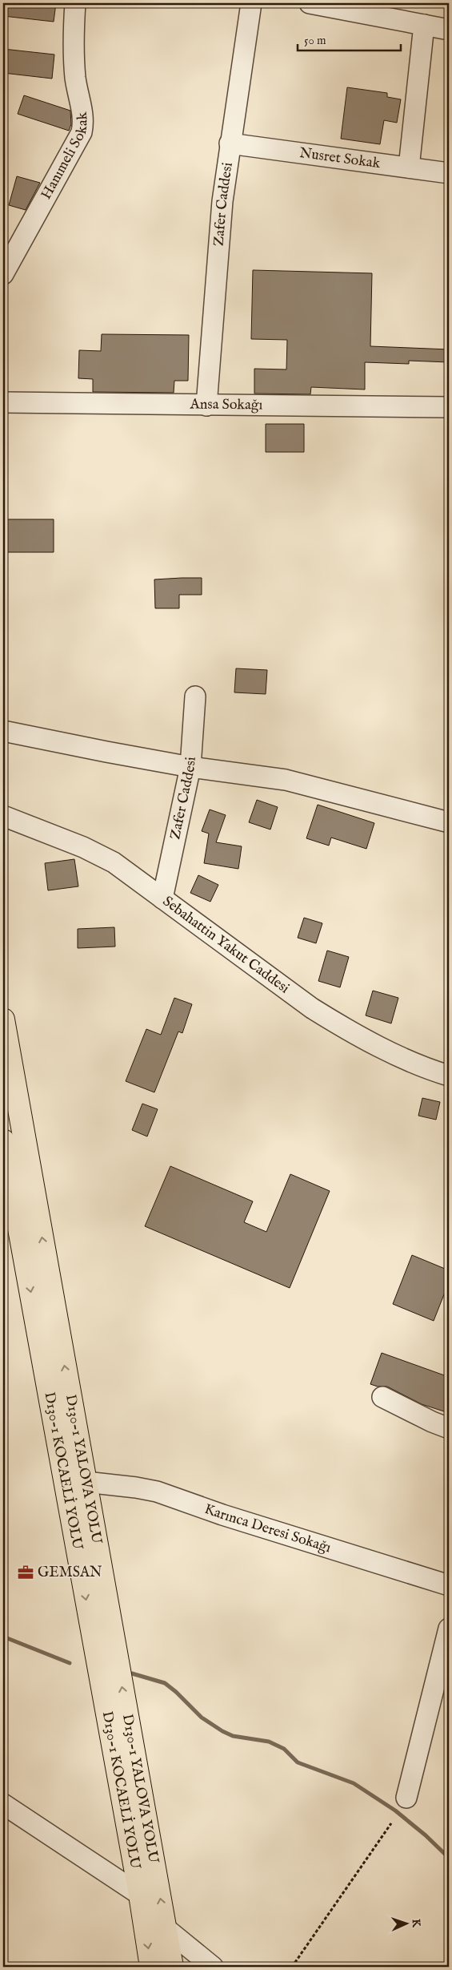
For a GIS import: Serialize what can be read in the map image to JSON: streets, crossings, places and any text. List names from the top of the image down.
{
  "streets": {
    "highway": ["D130-1 YALOVA YOLU", "D130-1 KOCAELİ YOLU"],
    "street": [
      "Hanımeli Sokak",
      "Nusret Sokak",
      "Zafer Caddesi",
      "Ansa Sokağı",
      "Sebahattin Yakut Caddesi",
      "Karınca Deresi Sokağı"
    ]
  },
  "crossings": [
    ["Nusret Sokak", "Zafer Caddesi"],
    ["Zafer Caddesi", "Ansa Sokağı"],
    ["Zafer Caddesi", "Sebahattin Yakut Caddesi"],
    ["D130-1 YALOVA YOLU", "Karınca Deresi Sokağı"]
  ],
  "one_way": ["D130-1 YALOVA YOLU", "D130-1 KOCAELİ YOLU"],
  "places": {
    "office": ["GEMSAN"]
  },
  "scale_bar": "50 m",
  "north": "right"
}
